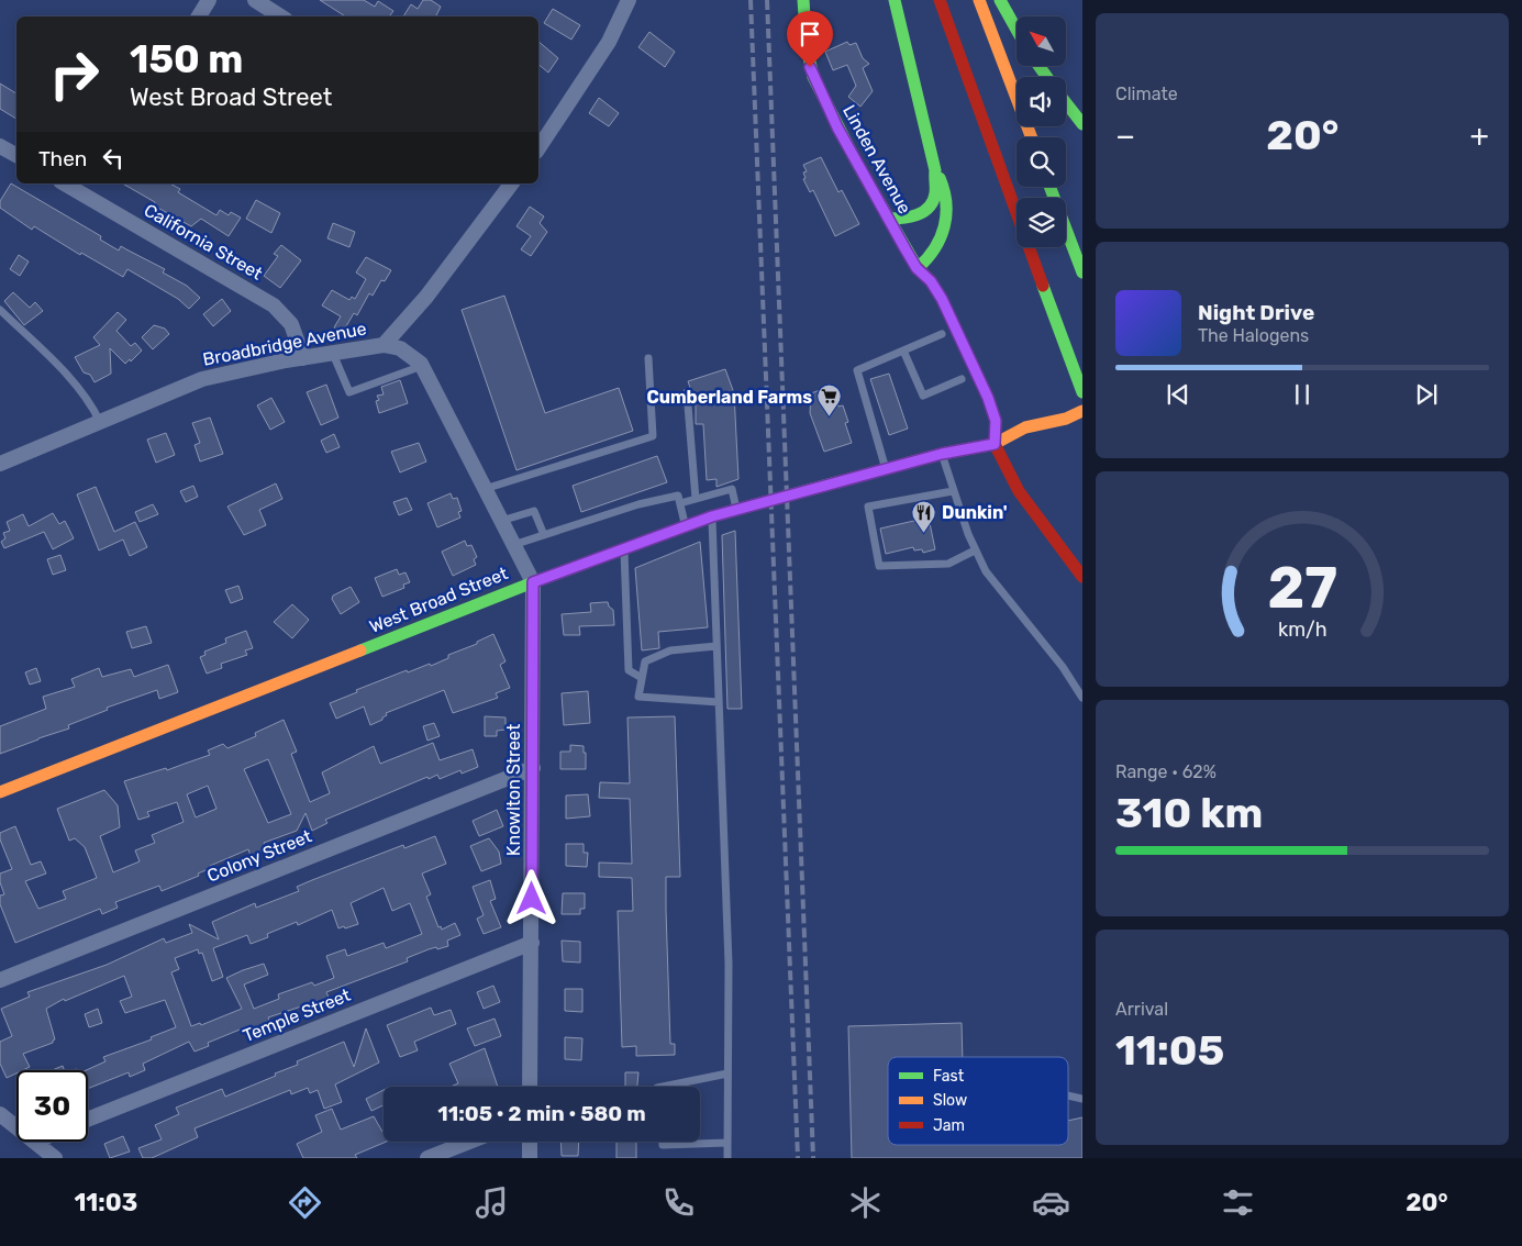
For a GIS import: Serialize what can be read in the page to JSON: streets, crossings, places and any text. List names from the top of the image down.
{
  "streets": {
    "main road": ["Linden Avenue", "West Broad Street"],
    "street": [
      "California Street",
      "Broadbridge Avenue",
      "Knowlton Street",
      "Colony Street",
      "Temple Street"
    ]
  },
  "crossings": [
    ["Linden Avenue", "West Broad Street"],
    ["California Street", "Broadbridge Avenue"],
    ["West Broad Street", "Knowlton Street"],
    ["Knowlton Street", "Colony Street"],
    ["Knowlton Street", "Temple Street"]
  ],
  "places": {
    "supermarket": ["Cumberland Farms"],
    "restaurant": ["Dunkin'"]
  },
  "legend": ["Fast", "Slow", "Jam"],
  "north": "top left",
  "page": {
    "tile": [
      "Climate",
      ["Range · 62%", "310 km"],
      ["Arrival", "11:05"]
    ],
    "turn": ["150 m", "West Broad Street"],
    "heat": ["−", "20°", "+"],
    "then": "Then",
    "song": ["Night Drive", "The Halogens"],
    "limit": "30",
    "trip": "11:05 · 2 min · 580 m",
    "tabs": ["11:03", "20°"],
    "gauge": ["27", "km/h"]
  }
}
